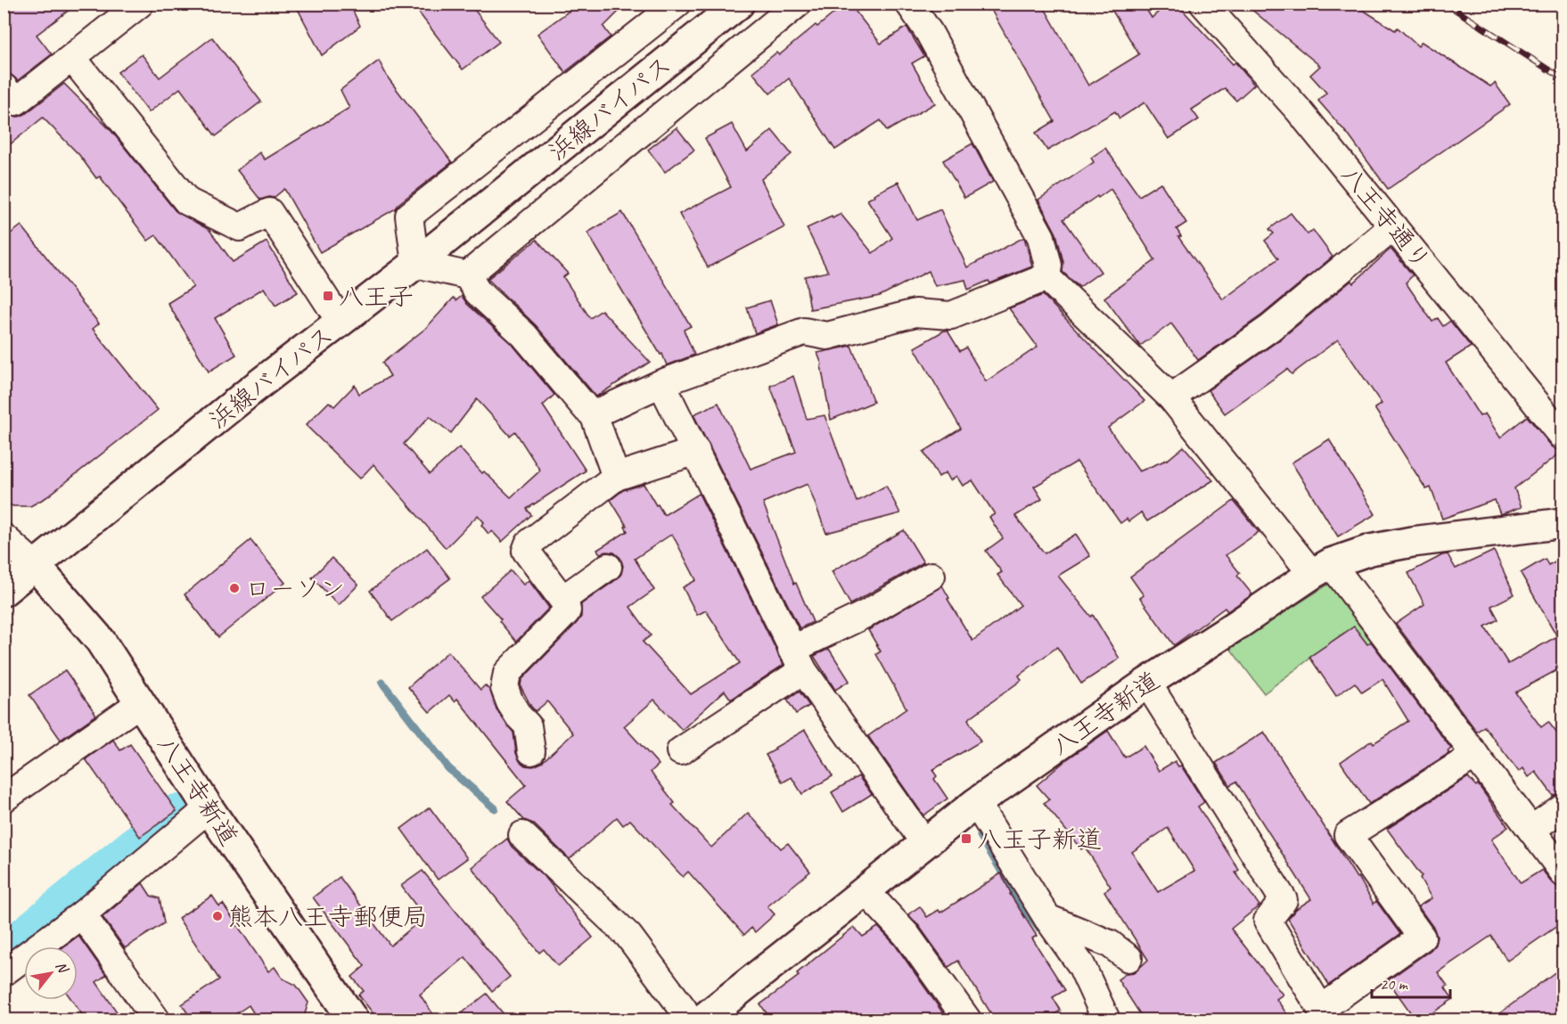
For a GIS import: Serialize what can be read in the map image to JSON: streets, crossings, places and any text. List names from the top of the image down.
{
  "streets": {
    "main road": ["浜線バイパス", "八王寺新道"],
    "street": ["八王寺通り"]
  },
  "crossings": [
    ["浜線バイパス", "八王寺新道"]
  ],
  "places": {
    "transit": ["八王子", "八王子新道"],
    "other": ["ローソン", "熊本八王寺郵便局"]
  },
  "scale_bar": "20 m",
  "north": "top right"
}
